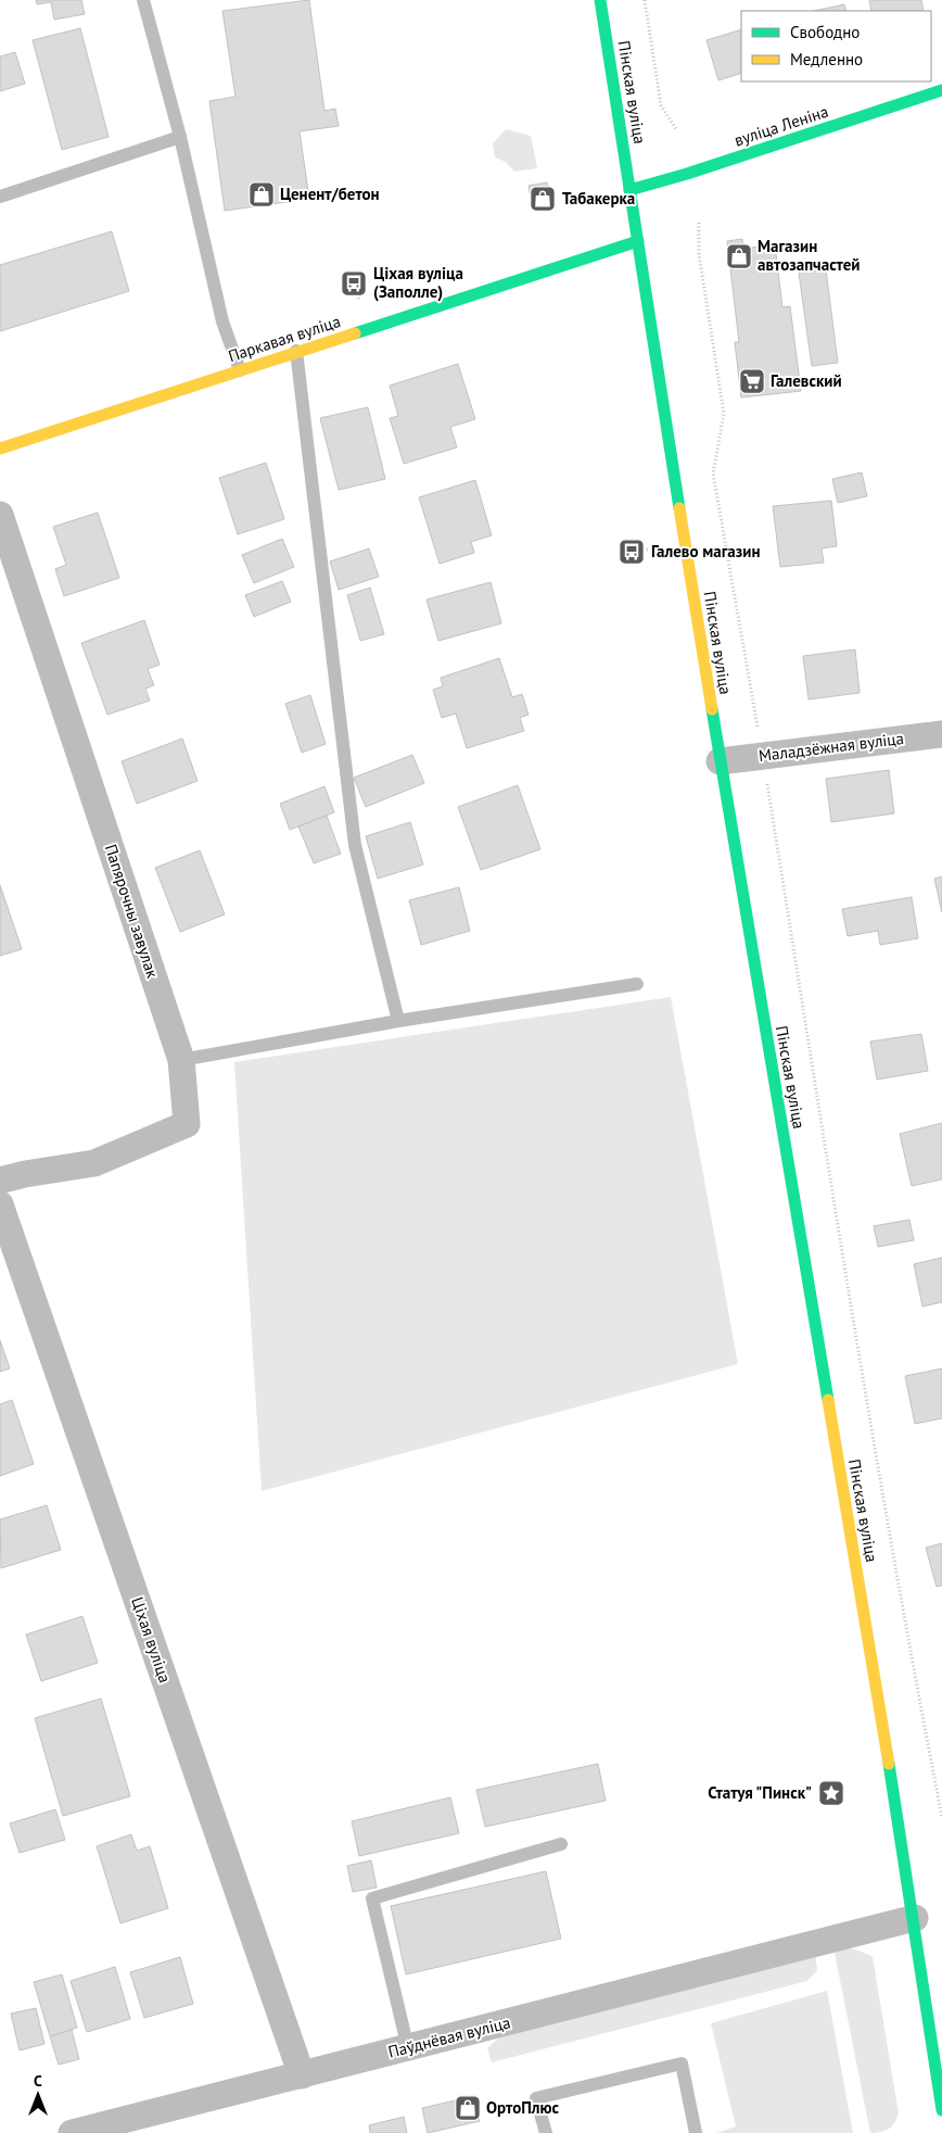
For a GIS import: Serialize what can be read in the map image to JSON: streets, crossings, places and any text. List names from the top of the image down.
{
  "streets": {
    "main road": ["Пінская вуліца", "вуліца Леніна", "Паркавая вуліца"],
    "street": [
      "Маладзёжная вуліца",
      "Папярочны завулак",
      "Ціхая вуліца",
      "Паўднёвая вуліца"
    ]
  },
  "crossings": [
    ["Пінская вуліца", "вуліца Леніна"],
    ["Пінская вуліца", "Паркавая вуліца"],
    ["Пінская вуліца", "Маладзёжная вуліца"],
    ["Пінская вуліца", "Паўднёвая вуліца"],
    ["Ціхая вуліца", "Паўднёвая вуліца"]
  ],
  "places": {
    "shop": [
      "Ценент/бетон",
      "Табакерка",
      "Магазин автозапчастей",
      "ОртоПлюс"
    ],
    "bus stop": ["Ціхая вуліца (Заполле)", "Галево магазин"],
    "supermarket": ["Галевский"],
    "place": ["Статуя \"Пинск\""]
  },
  "legend": ["Свободно", "Медленно"],
  "north": "top"
}
